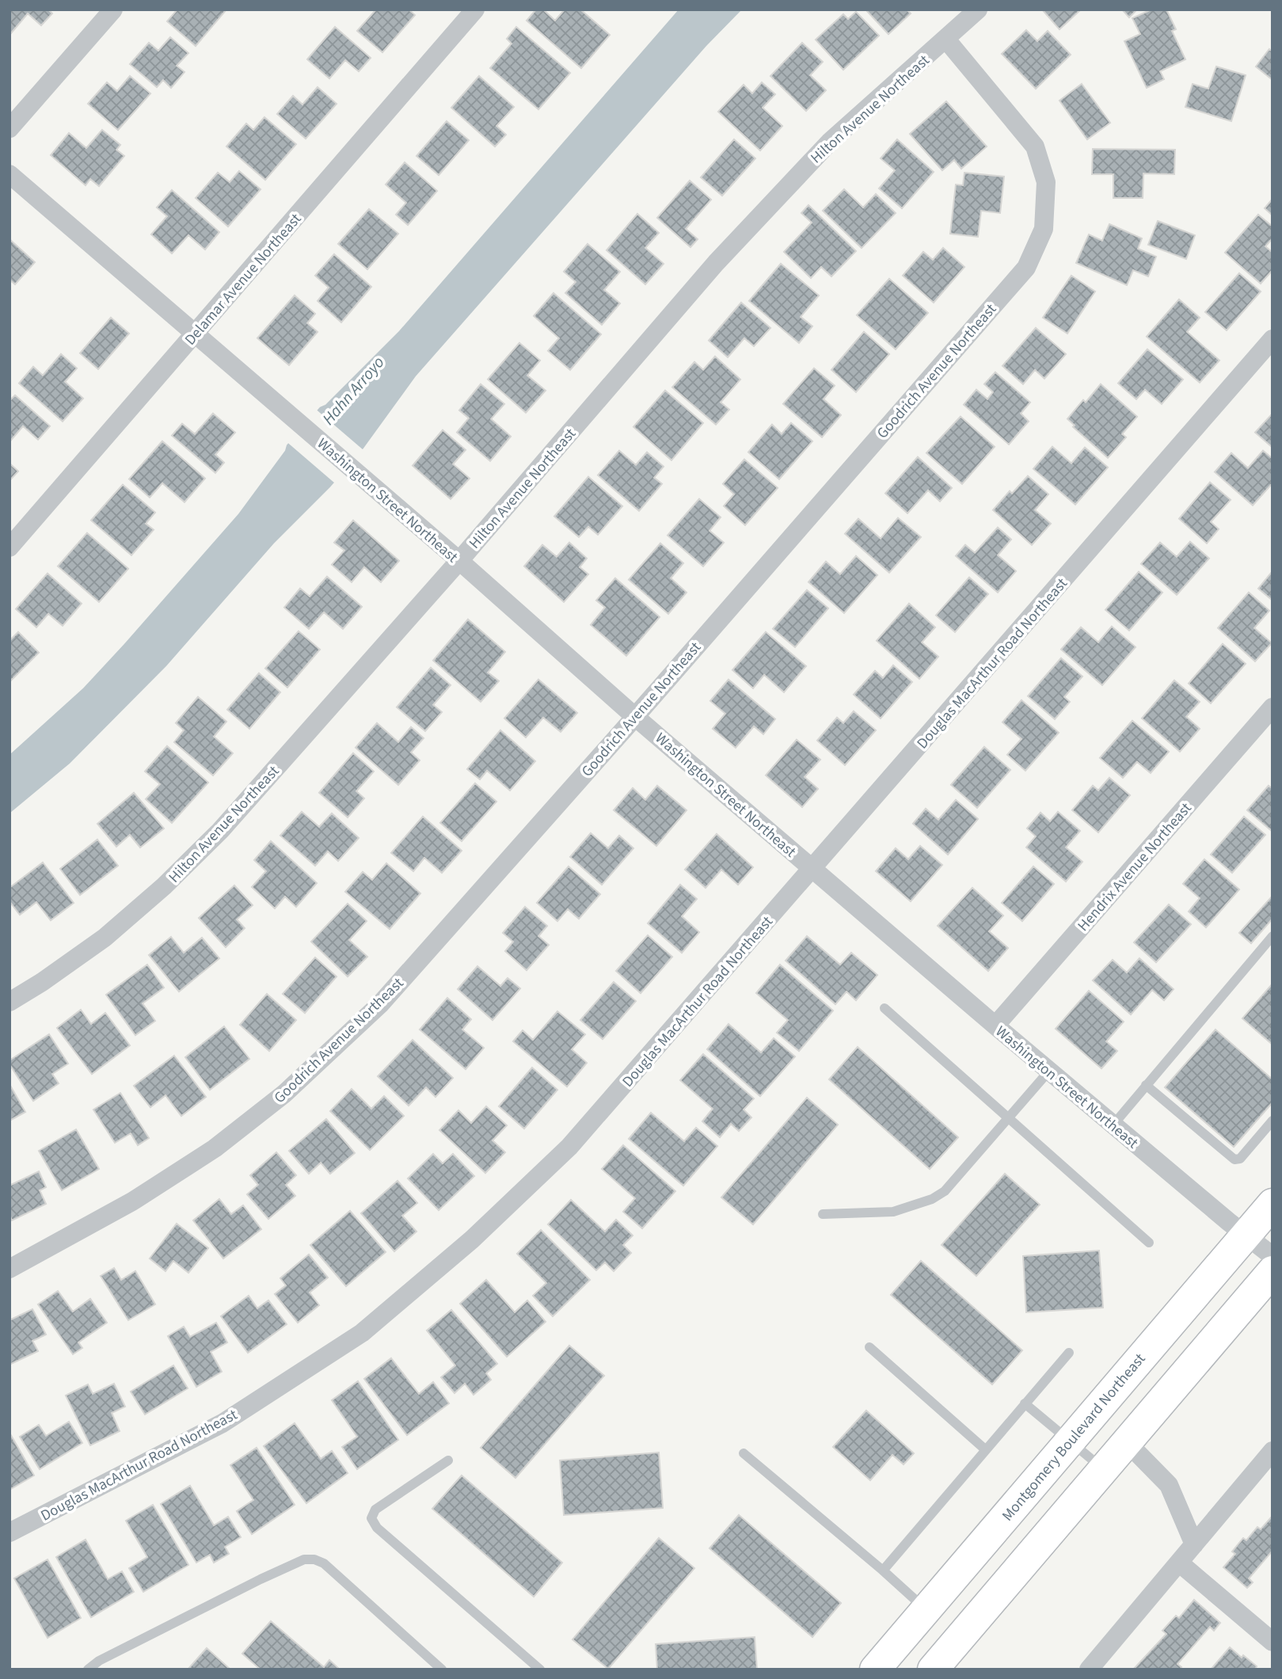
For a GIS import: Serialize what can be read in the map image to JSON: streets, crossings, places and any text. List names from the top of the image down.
{
  "streets": {
    "main road": ["Montgomery Boulevard Northeast"],
    "street": [
      "Hilton Avenue Northeast",
      "Delamar Avenue Northeast",
      "Goodrich Avenue Northeast",
      "Washington Street Northeast",
      "Douglas MacArthur Road Northeast",
      "Hendrix Avenue Northeast"
    ]
  },
  "crossings": [
    ["Hilton Avenue Northeast", "Goodrich Avenue Northeast"],
    ["Hilton Avenue Northeast", "Washington Street Northeast"],
    ["Delamar Avenue Northeast", "Washington Street Northeast"],
    ["Goodrich Avenue Northeast", "Washington Street Northeast"],
    ["Washington Street Northeast", "Douglas MacArthur Road Northeast"],
    ["Washington Street Northeast", "Hendrix Avenue Northeast"],
    ["Washington Street Northeast", "Montgomery Boulevard Northeast"]
  ],
  "water": ["Hahn Arroyo"]
}
